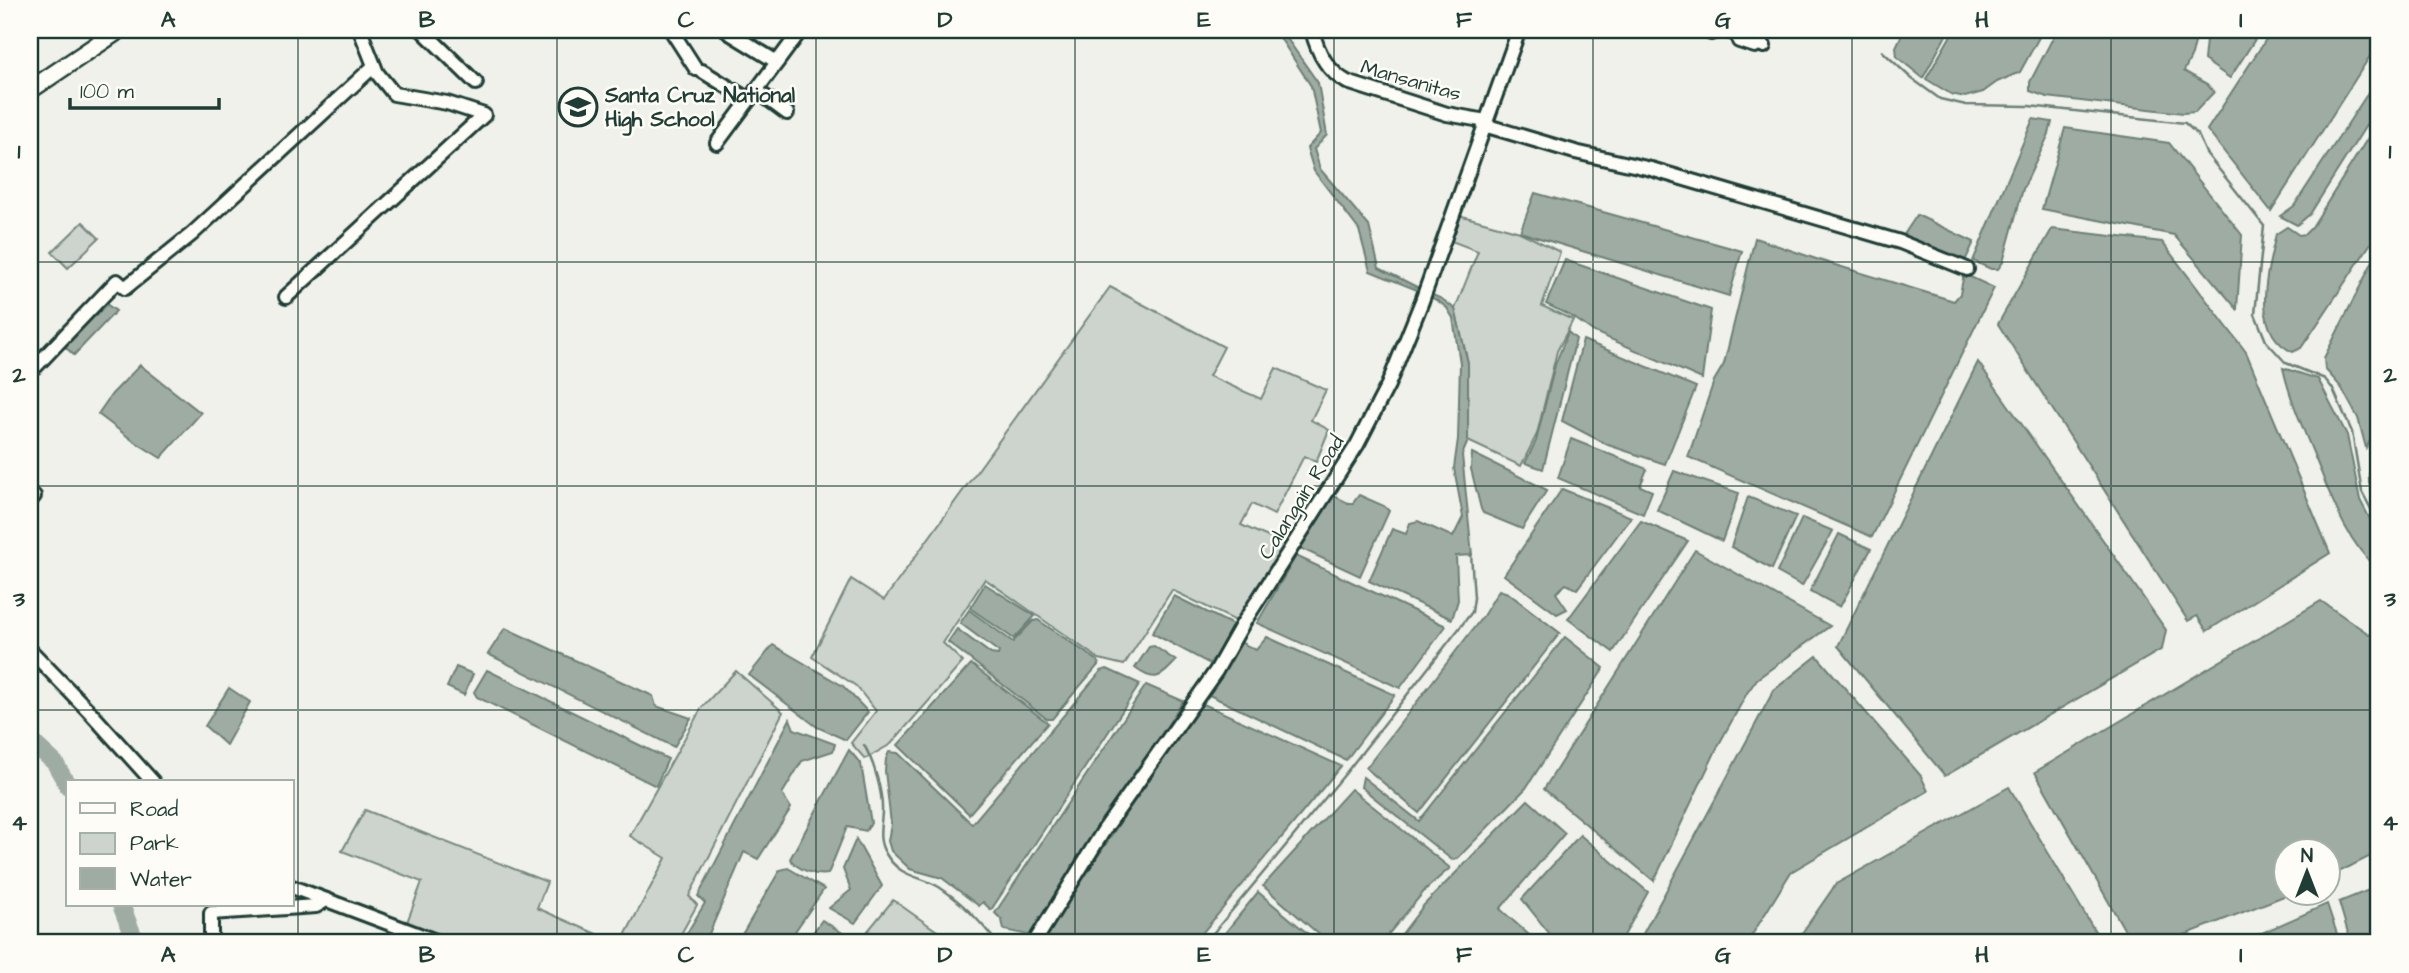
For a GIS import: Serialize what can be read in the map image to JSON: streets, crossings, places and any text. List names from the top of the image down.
{
  "streets": {
    "street": ["Mansanitas", "Calangain Road"]
  },
  "crossings": [
    ["Mansanitas", "Calangain Road"]
  ],
  "places": {
    "school or university": ["Santa Cruz National High School"]
  },
  "legend": ["Road", "Park", "Water"],
  "scale_bar": "100 m",
  "north": "top",
  "grid": {
    "columns": [
      "A",
      "B",
      "C",
      "D",
      "E",
      "F",
      "G",
      "H",
      "I"
    ],
    "rows": [
      "1",
      "2",
      "3",
      "4"
    ]
  }
}
